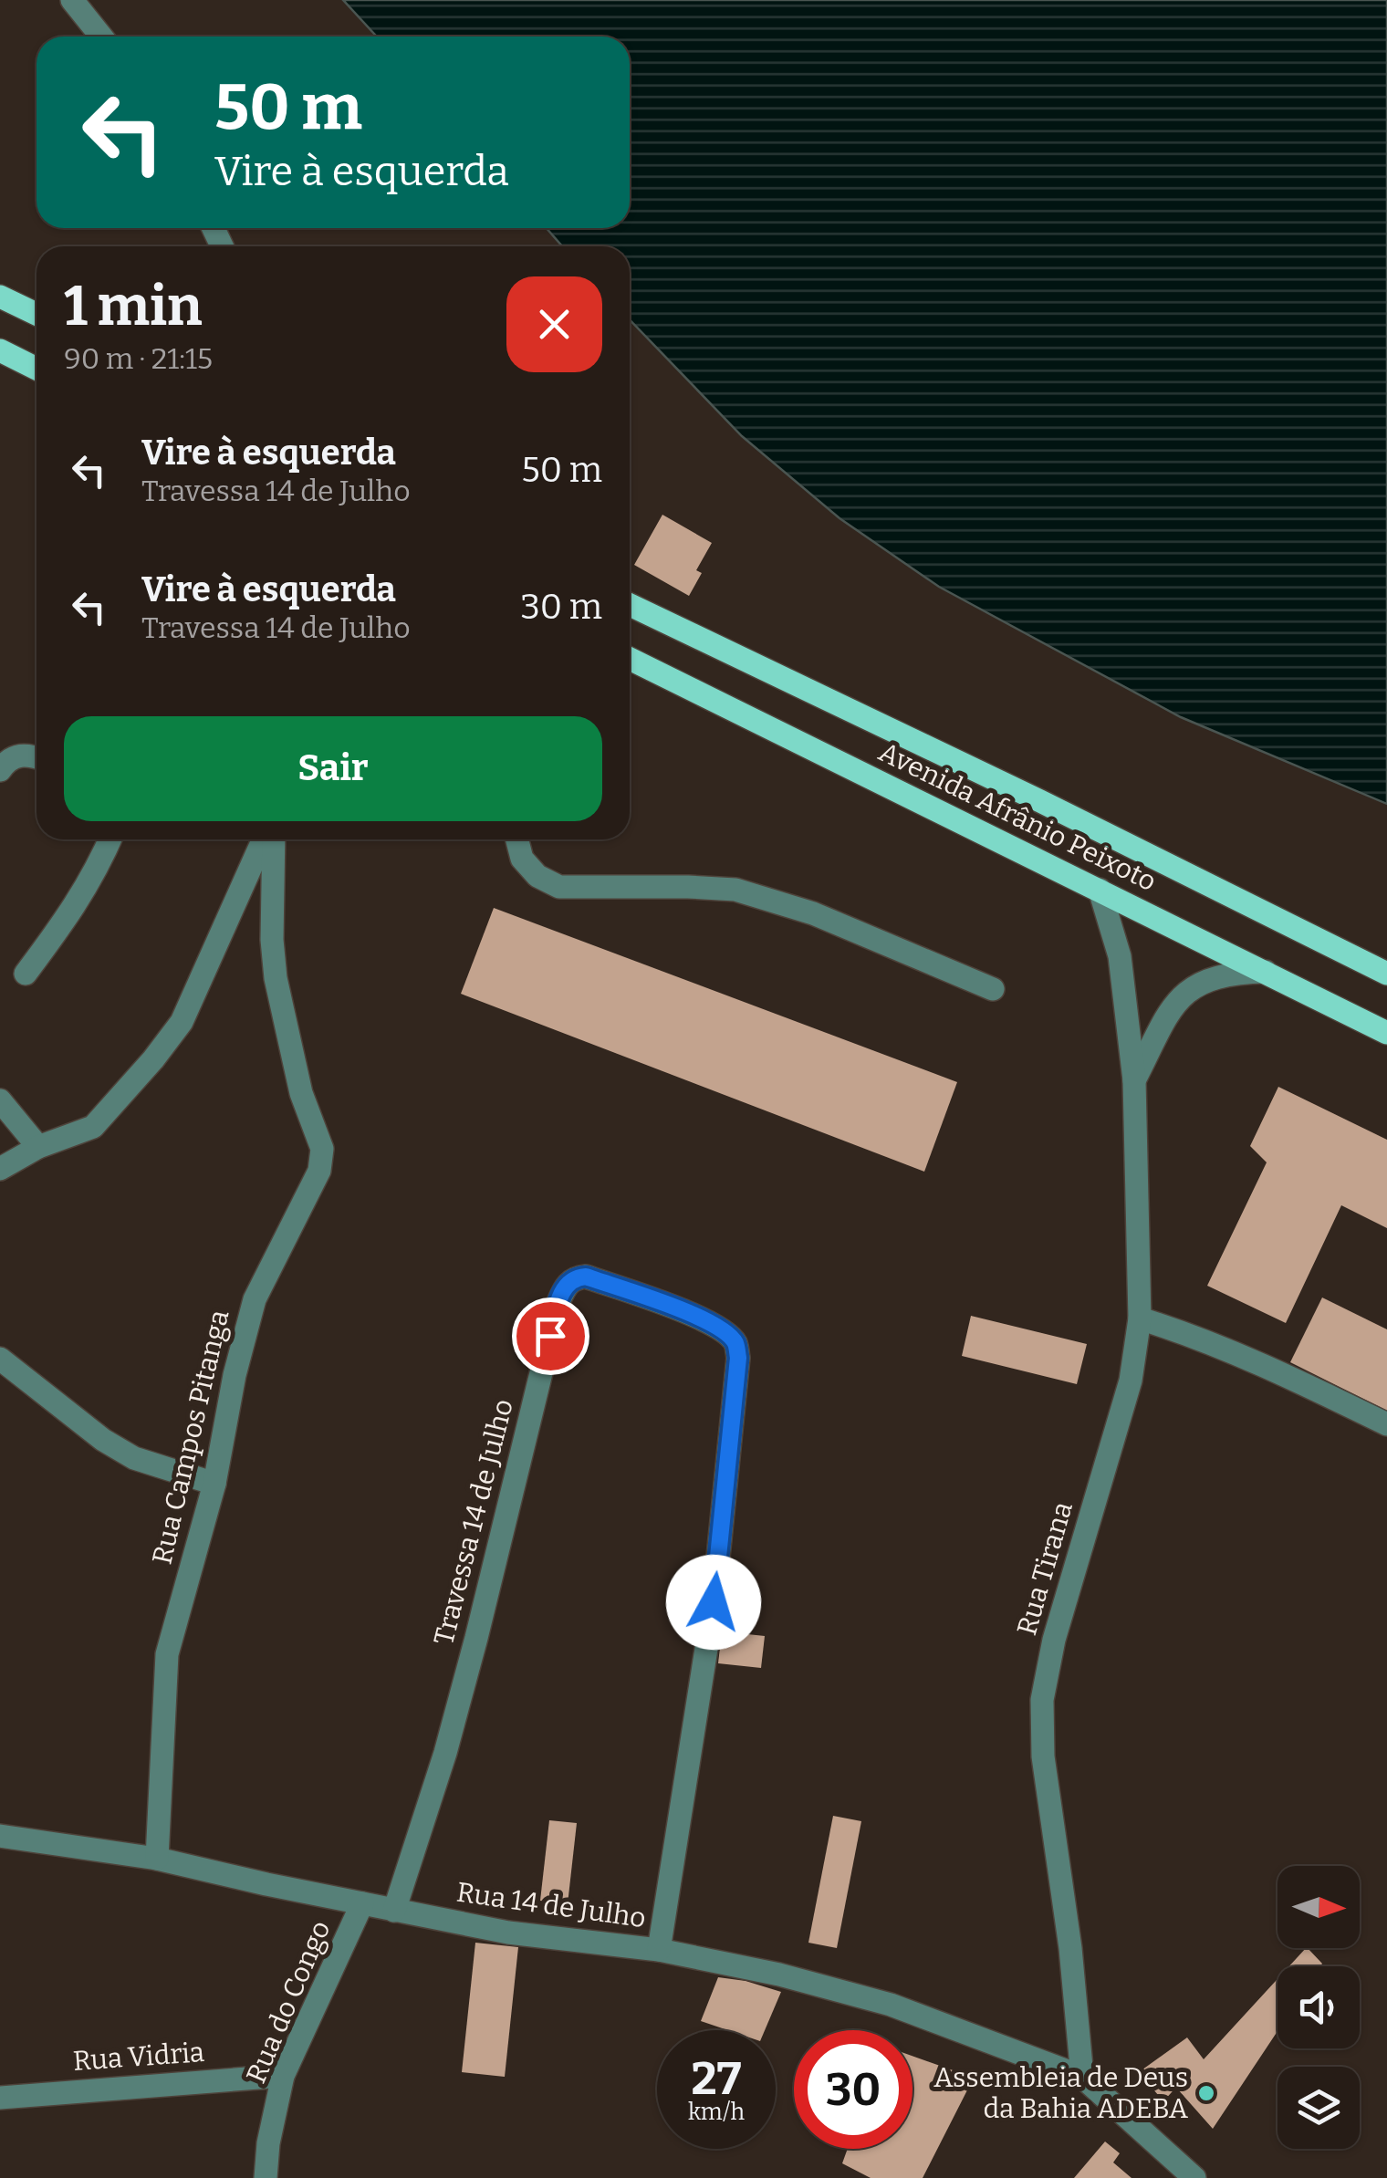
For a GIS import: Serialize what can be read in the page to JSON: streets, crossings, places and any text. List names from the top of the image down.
{
  "streets": {
    "main road": ["Avenida Afrânio Peixoto"],
    "street": [
      "Rua Campos Pitanga",
      "Travessa 14 de Julho",
      "Rua Tirana",
      "Rua 14 de Julho",
      "Rua do Congo",
      "Rua Vidria"
    ]
  },
  "crossings": [
    ["Avenida Afrânio Peixoto", "Rua Tirana"],
    ["Rua Campos Pitanga", "Rua 14 de Julho"],
    ["Travessa 14 de Julho", "Rua 14 de Julho"],
    ["Rua Tirana", "Rua 14 de Julho"],
    ["Rua 14 de Julho", "Rua do Congo"],
    ["Rua do Congo", "Rua Vidria"]
  ],
  "places": ["Assembleia de Deus da Bahia ADEBA"],
  "north": "right",
  "page": {
    "turn": ["50 m", "Vire à esquerda"],
    "heading": ["1 min", "90 m · 21:15"],
    "list": [
      {
        "name": "Vire à esquerda",
        "note": "Travessa 14 de Julho",
        "value": "50 m"
      },
      {
        "name": "Vire à esquerda",
        "note": "Travessa 14 de Julho",
        "value": "30 m"
      }
    ],
    "buttons": "Sair",
    "speed": "27 km/h",
    "limit": "30"
  }
}
